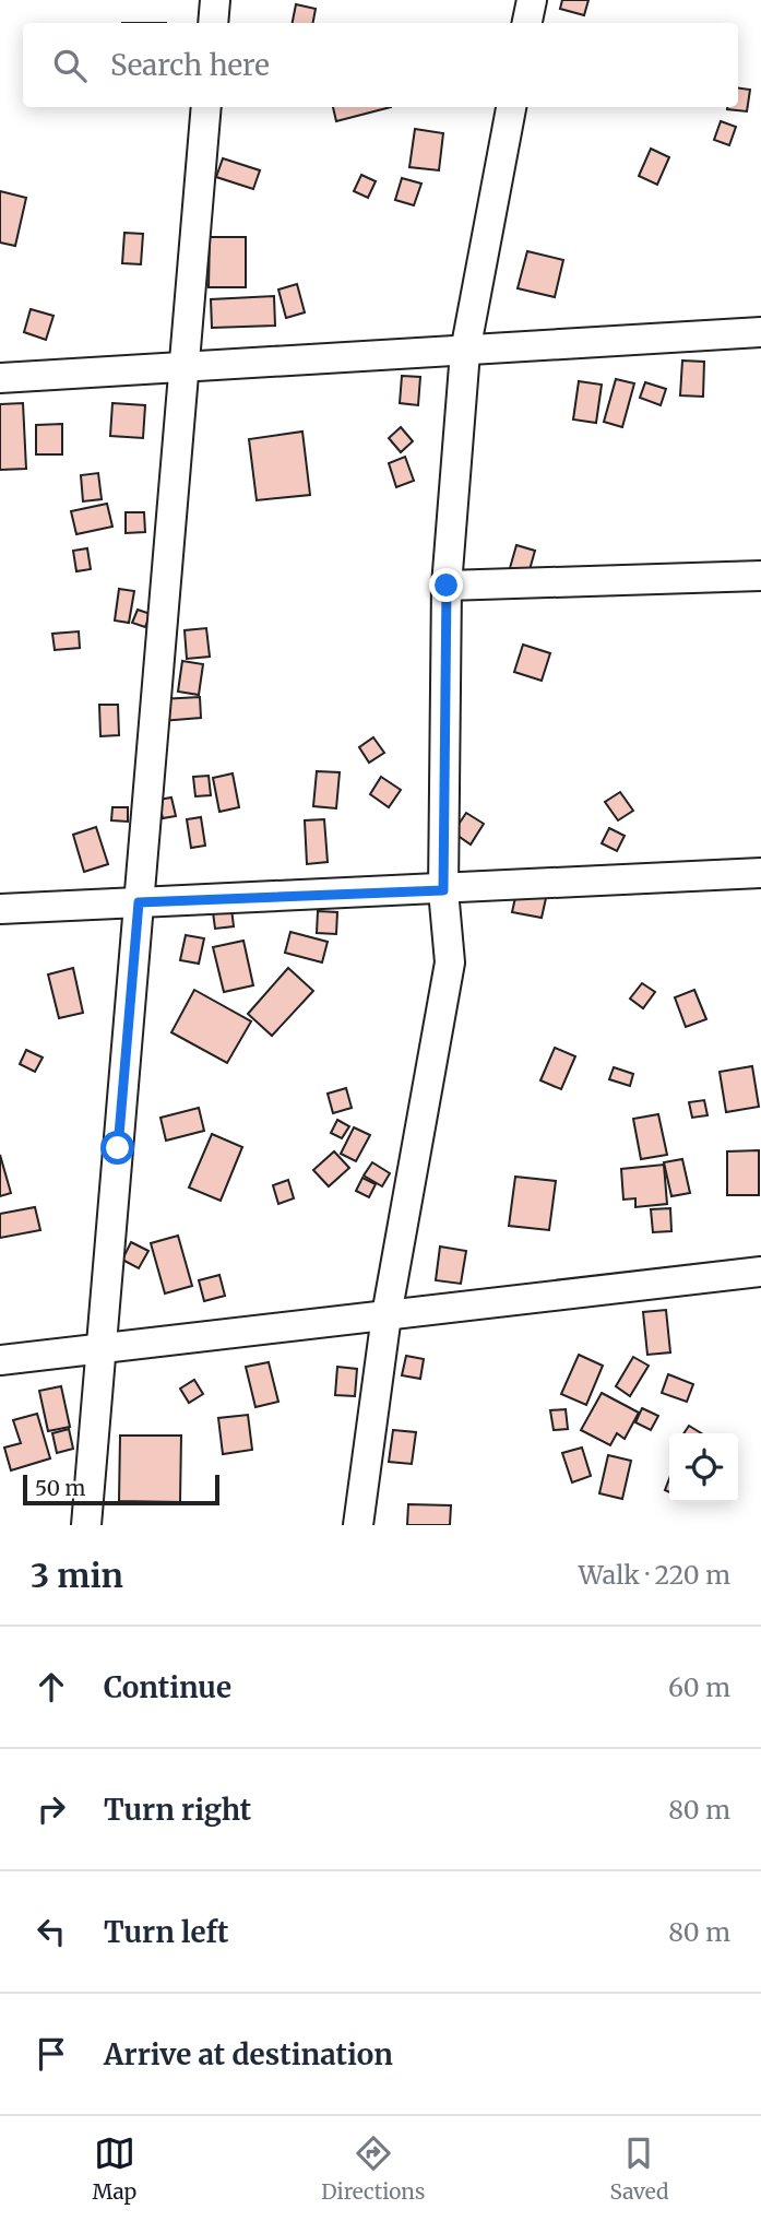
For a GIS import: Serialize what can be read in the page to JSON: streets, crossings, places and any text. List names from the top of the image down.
{
  "scale_bar": "50 m",
  "page": {
    "search": "Search here",
    "scale": "50 m",
    "heading": ["3 min", "Walk · 220 m"],
    "list": [
      ["Continue", "60 m"],
      ["Turn right", "80 m"],
      ["Turn left", "80 m"],
      "Arrive at destination"
    ],
    "nav": ["Map", "Directions", "Saved"]
  }
}
